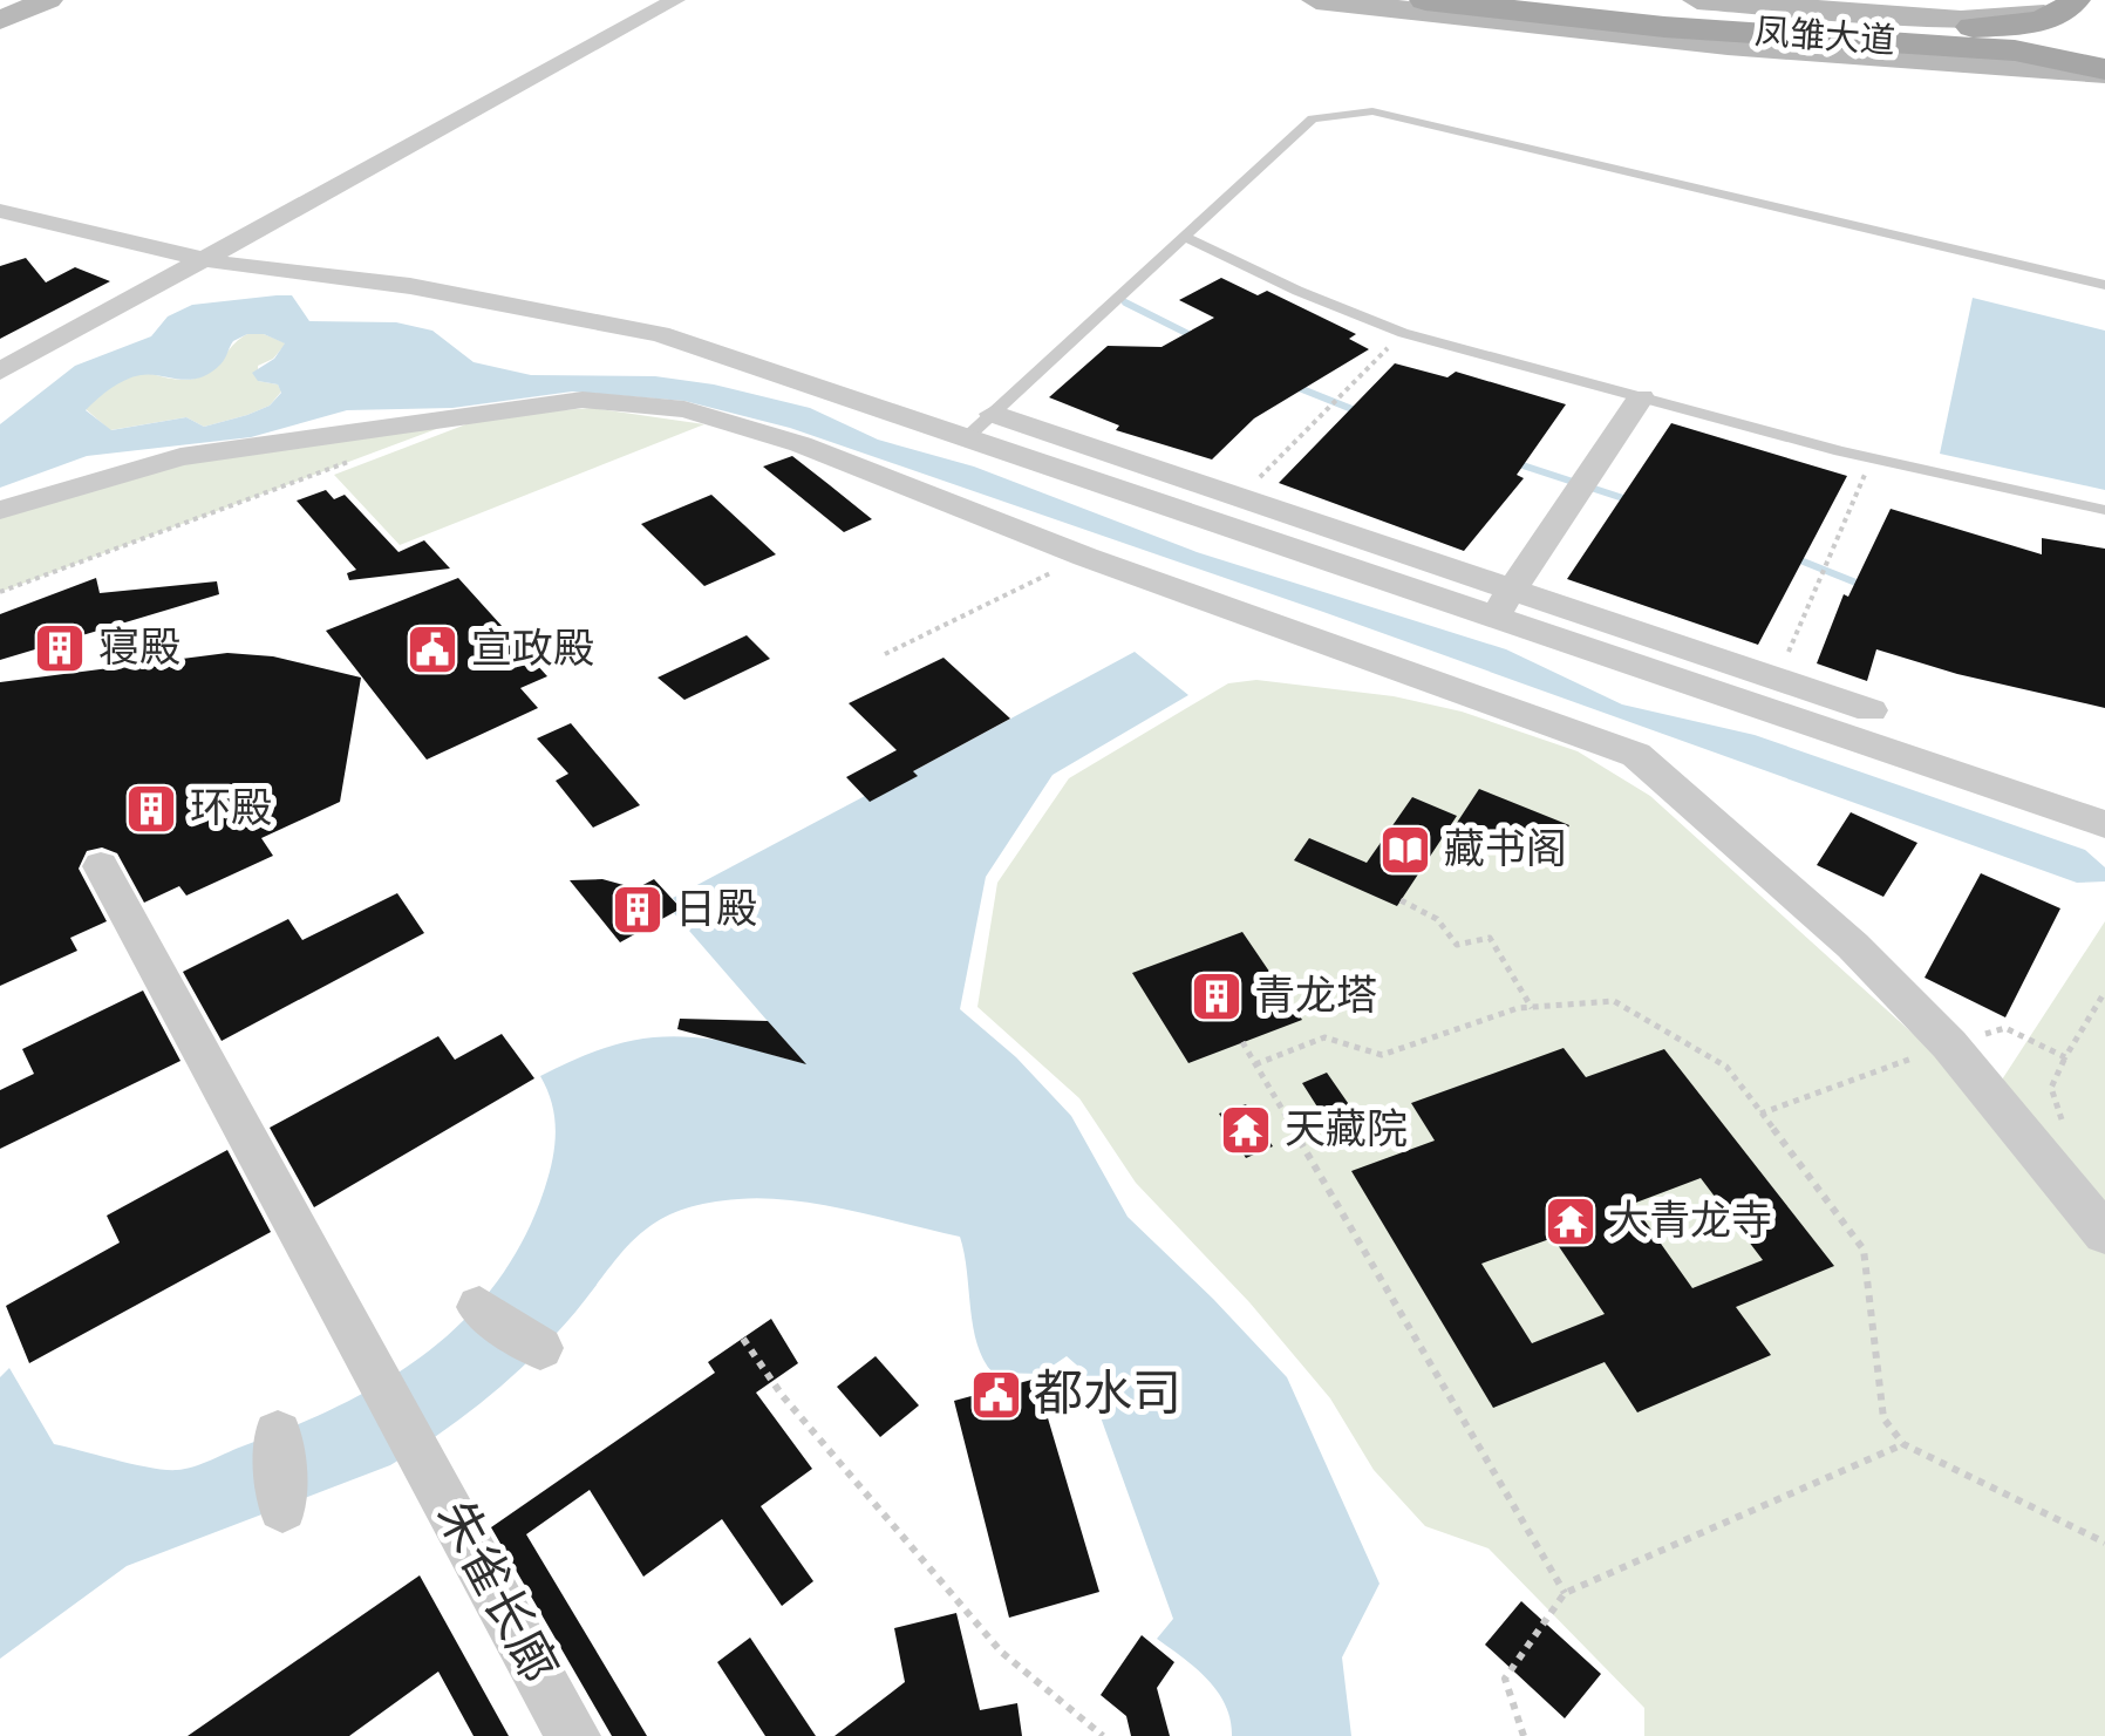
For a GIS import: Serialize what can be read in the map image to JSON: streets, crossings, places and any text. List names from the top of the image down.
{
  "streets": {
    "main road": ["凤雏大道"],
    "street": ["朱雀长廊"]
  },
  "places": {
    "building": [
      "寝殿",
      "环殿",
      "日殿",
      "青龙塔"
    ],
    "public building": ["宣政殿", "都水司"],
    "library": ["藏书阁"],
    "temple": ["天藏院", "大青龙寺"]
  }
}
